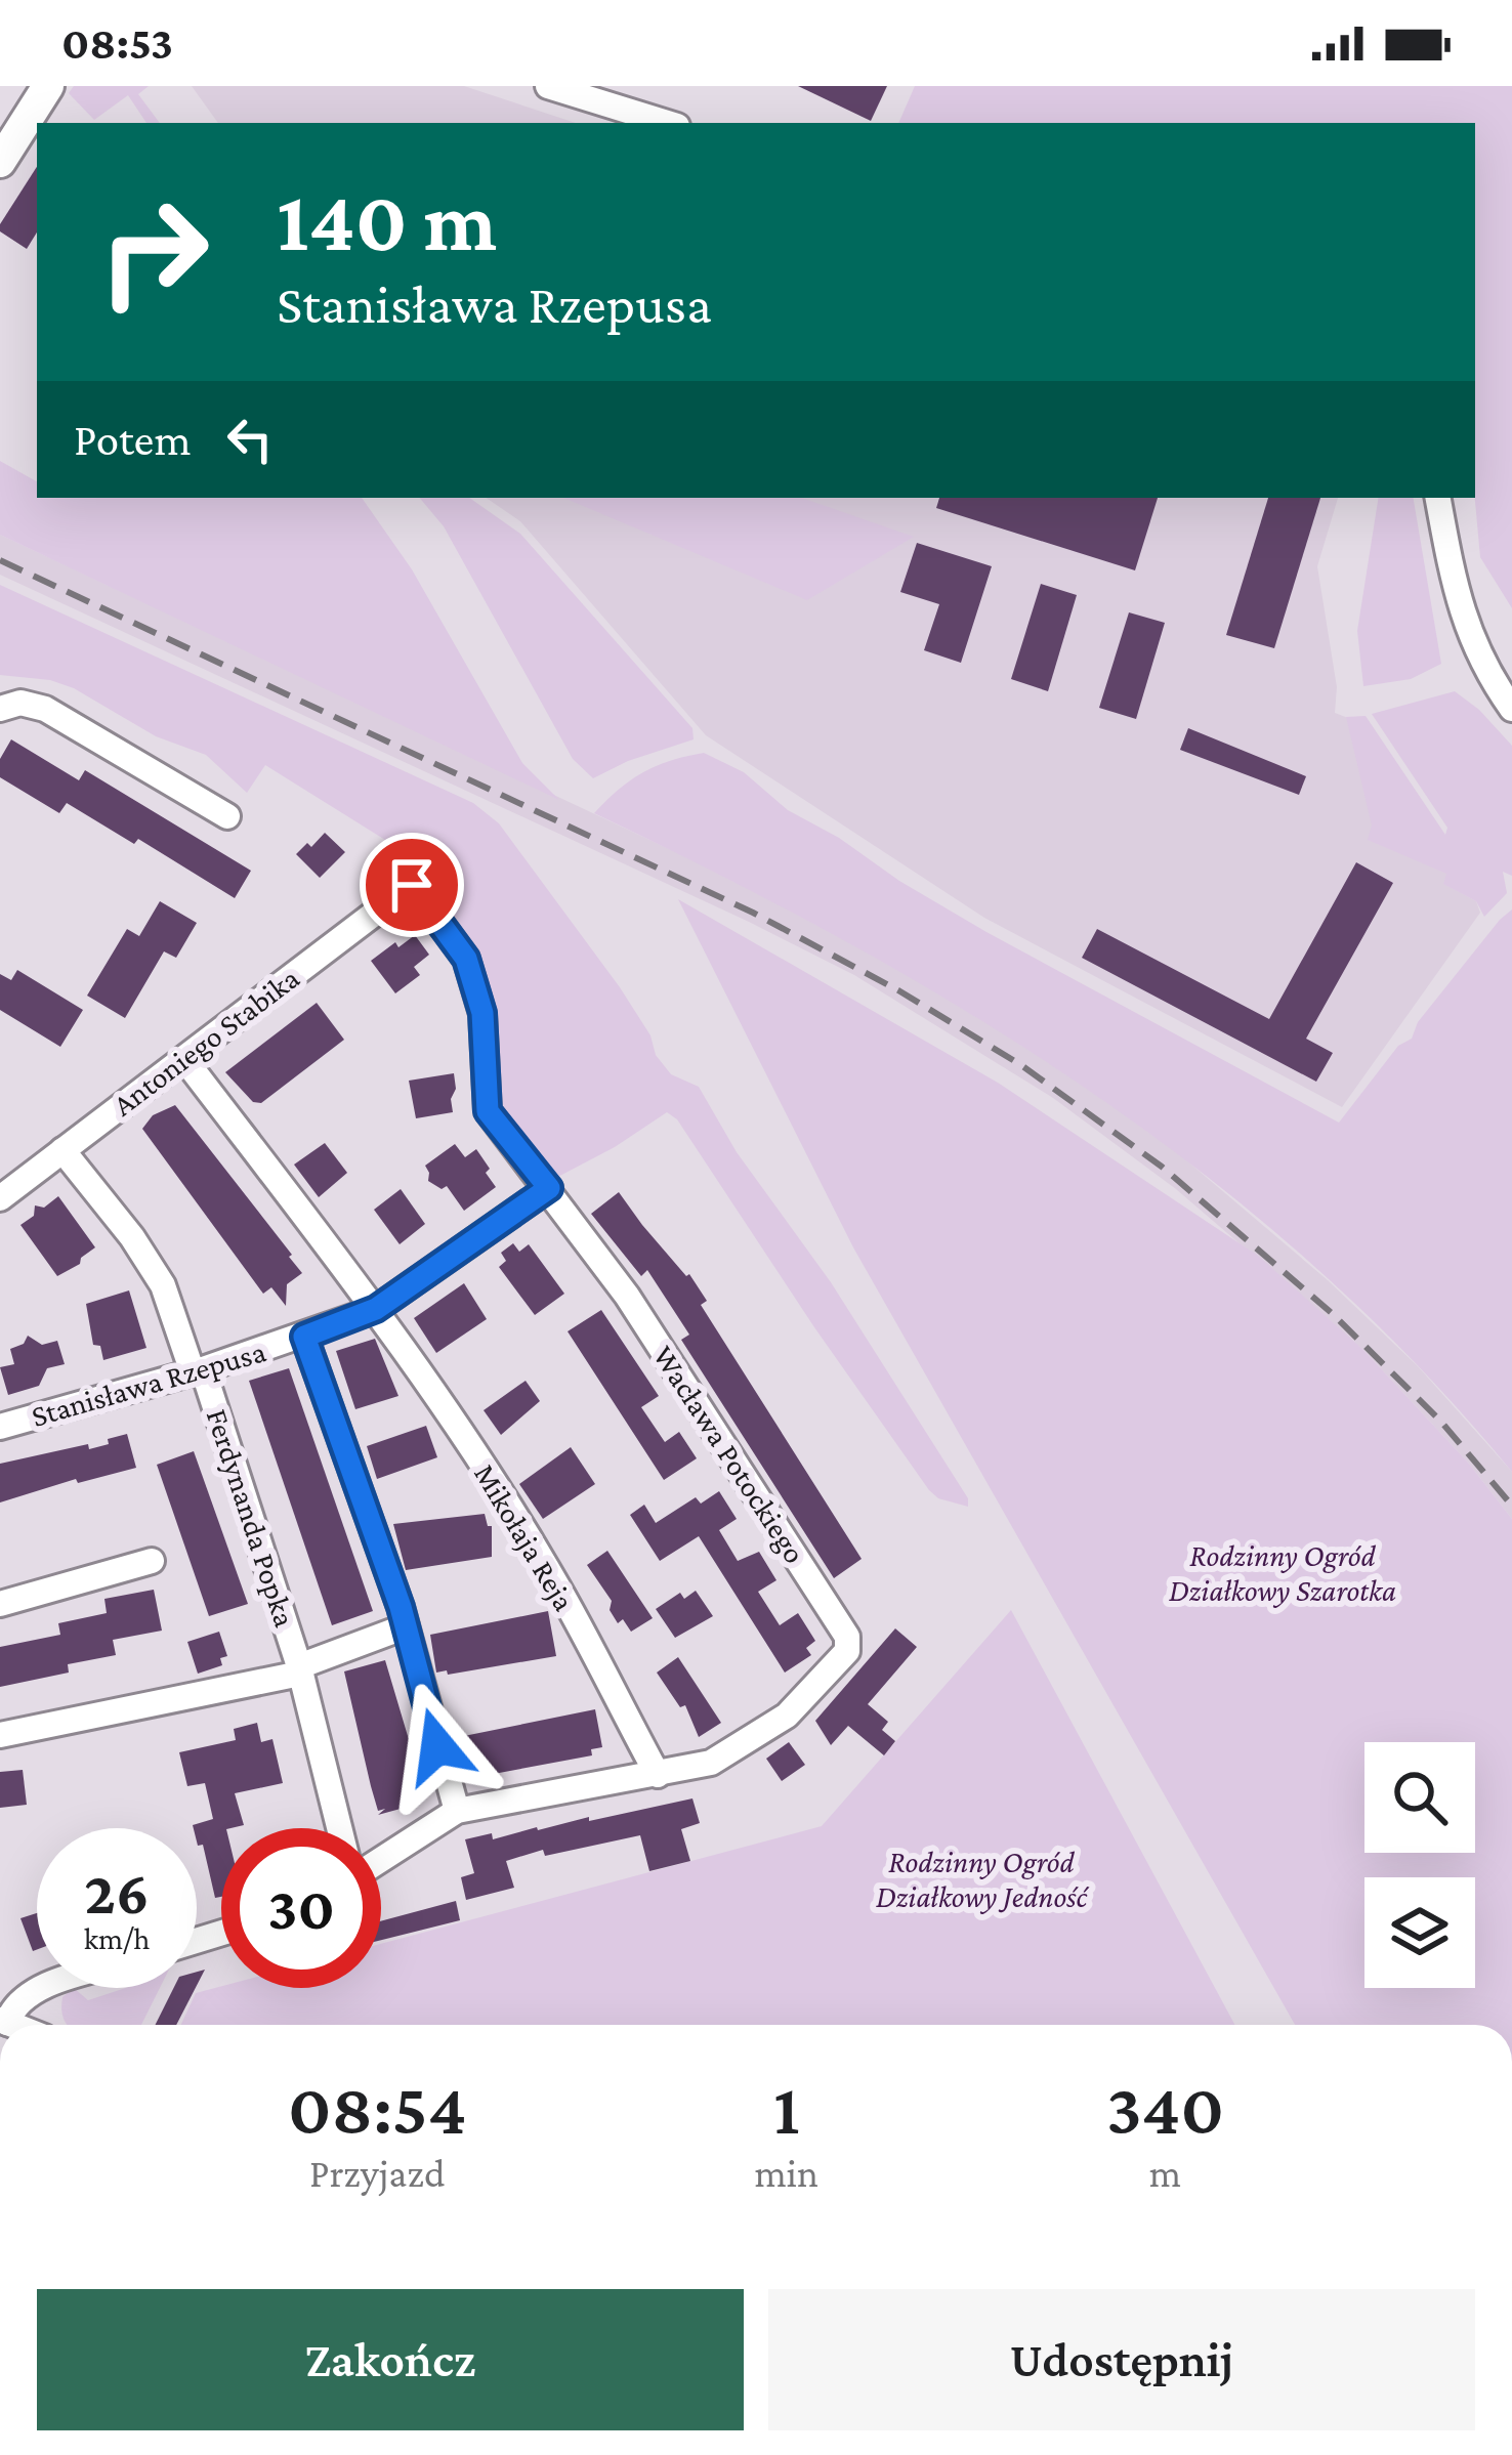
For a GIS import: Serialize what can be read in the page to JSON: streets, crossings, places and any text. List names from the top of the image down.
{
  "streets": {
    "street": [
      "Antoniego Stabika",
      "Stanisława Rzepusa",
      "Wacława Potockiego",
      "Ferdynanda Popka",
      "Mikołaja Reja"
    ]
  },
  "crossings": [
    ["Antoniego Stabika", "Wacława Potockiego"],
    ["Antoniego Stabika", "Ferdynanda Popka"],
    ["Antoniego Stabika", "Mikołaja Reja"],
    ["Stanisława Rzepusa", "Wacława Potockiego"],
    ["Stanisława Rzepusa", "Ferdynanda Popka"],
    ["Stanisława Rzepusa", "Mikołaja Reja"],
    ["Wacława Potockiego", "Mikołaja Reja"]
  ],
  "parks": ["Rodzinny Ogród Działkowy Szarotka", "Rodzinny Ogród Działkowy Jedność"],
  "page": {
    "status": "08:53",
    "turn": ["140 m", "Stanisława Rzepusa"],
    "then": "Potem",
    "speed": "26 km/h",
    "limit": "30",
    "eta": [
      "08:54",
      "Przyjazd",
      "1",
      "min",
      "340",
      "m"
    ],
    "buttons": ["Zakończ", "Udostępnij"]
  }
}
